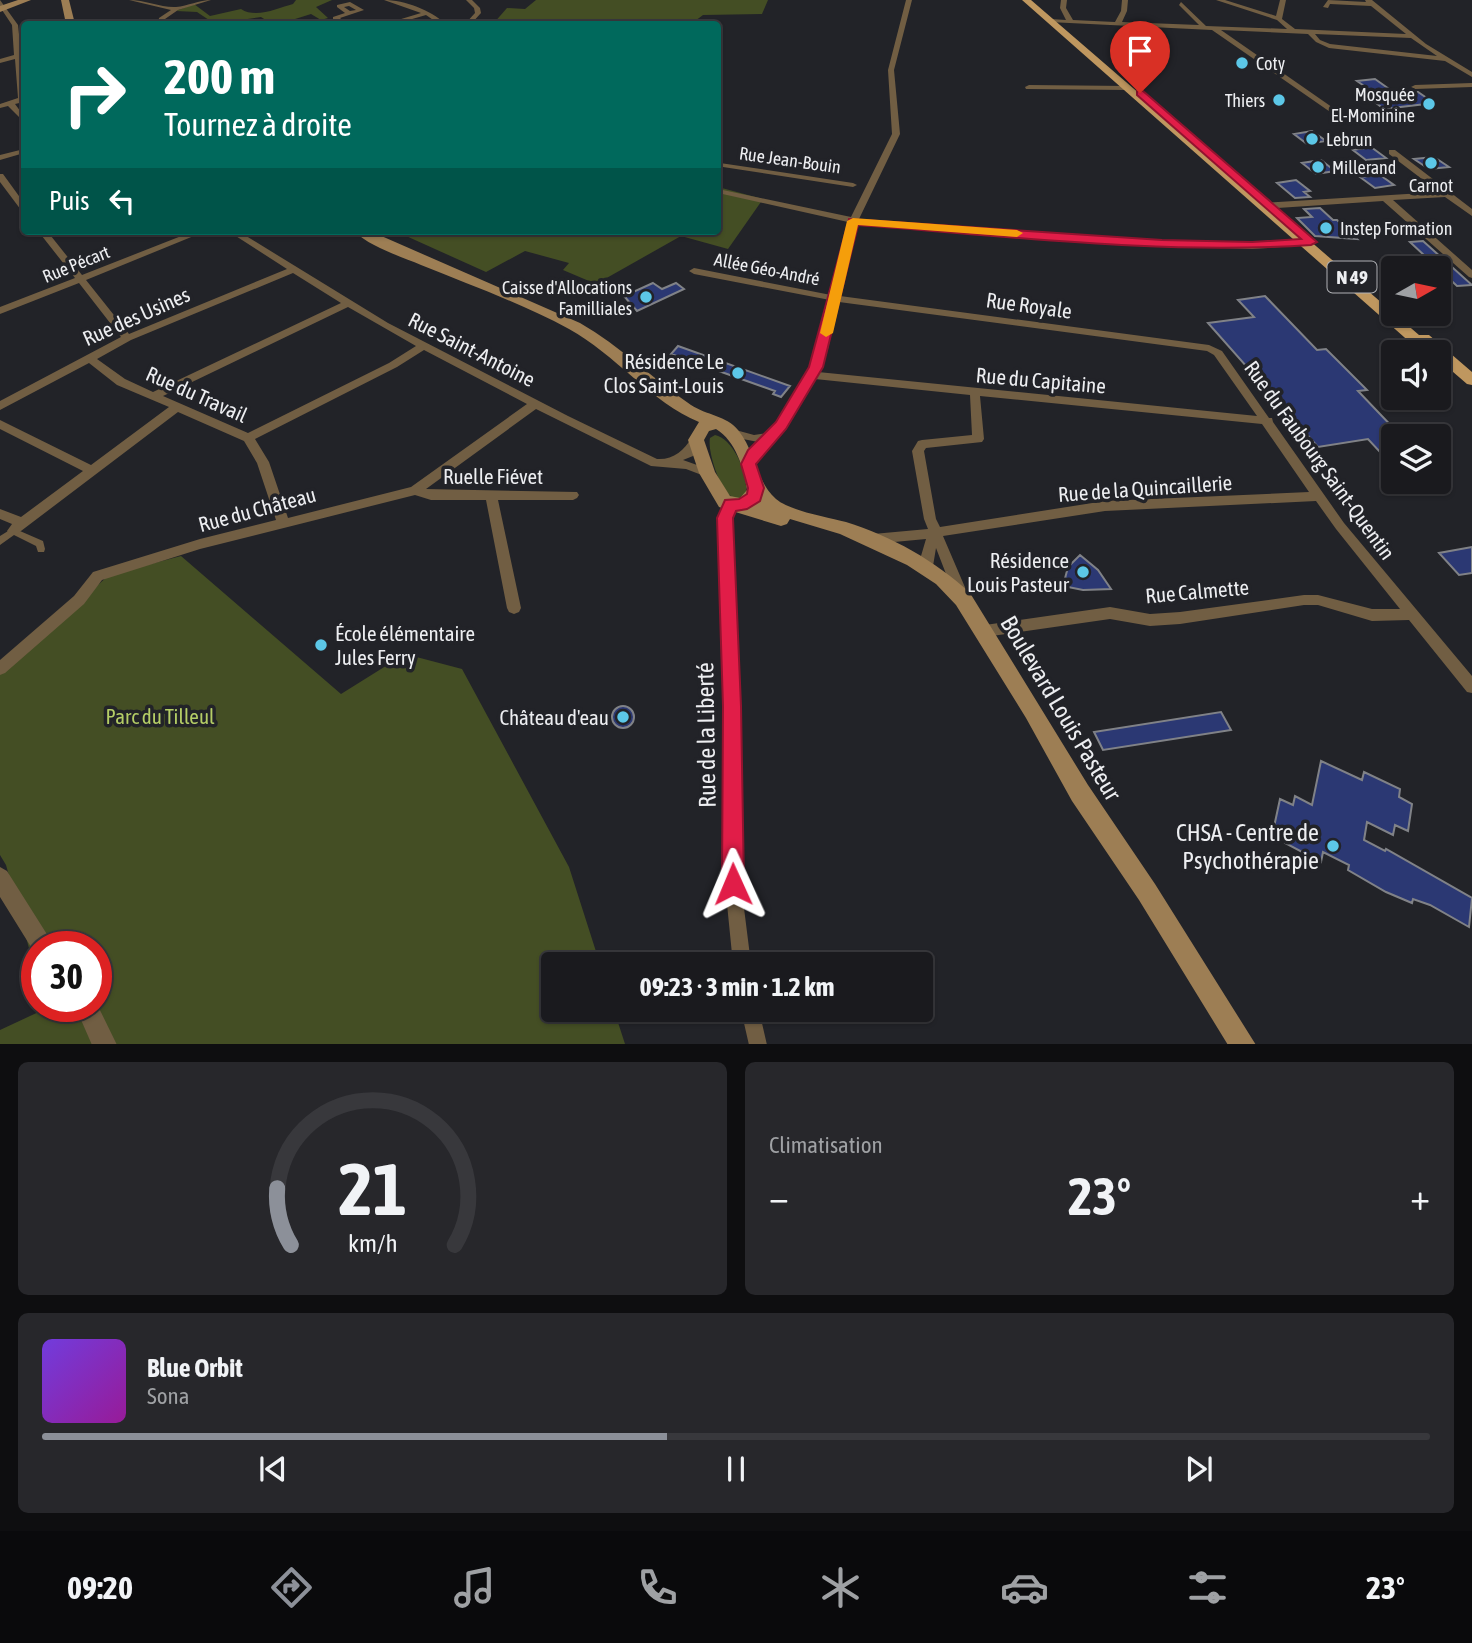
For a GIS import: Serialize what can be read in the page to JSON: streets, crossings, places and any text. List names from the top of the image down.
{
  "streets": {
    "main road": ["N 49", "Boulevard Louis Pasteur"],
    "street": [
      "Rue Jean-Bouin",
      "Rue Pécart",
      "Allée Géo-André",
      "Rue Royale",
      "Rue des Usines",
      "Rue Saint-Antoine",
      "Rue du Capitaine",
      "Rue du Travail",
      "Rue du Faubourg Saint-Quentin",
      "Ruelle Fiévet",
      "Rue de la Quincaillerie",
      "Rue du Château",
      "Rue Calmette",
      "Rue de la Liberté"
    ]
  },
  "crossings": [
    ["Allée Géo-André", "Rue Royale"],
    ["Rue Royale", "Rue du Faubourg Saint-Quentin"],
    ["Rue des Usines", "Rue Saint-Antoine"],
    ["Rue des Usines", "Rue du Travail"],
    ["Rue Saint-Antoine", "Rue du Château"],
    ["Rue du Capitaine", "Rue du Faubourg Saint-Quentin"],
    ["Rue du Travail", "Rue du Château"],
    ["Rue du Faubourg Saint-Quentin", "Rue de la Quincaillerie"],
    ["Rue du Faubourg Saint-Quentin", "Rue Calmette"],
    ["Ruelle Fiévet", "Rue du Château"],
    ["Rue de la Quincaillerie", "Boulevard Louis Pasteur"],
    ["Rue Calmette", "Boulevard Louis Pasteur"]
  ],
  "parks": ["Parc du Tilleul"],
  "places": [
    "Coty",
    "Thiers",
    "Mosquée El-Mominine",
    "Lebrun",
    "Carnot",
    "Millerand",
    "Instep Formation",
    "Caisse d'Allocations Familliales",
    "Résidence Le Clos Saint-Louis",
    "Résidence Louis Pasteur",
    "École élémentaire Jules Ferry",
    "Château d'eau",
    "CHSA - Centre de Psychothérapie"
  ],
  "north": "right",
  "page": {
    "turn": ["200 m", "Tournez à droite"],
    "then": "Puis",
    "limit": "30",
    "trip": "09:23 · 3 min · 1.2 km",
    "tile": "Climatisation",
    "heat": ["−", "23°", "+"],
    "song": ["Blue Orbit", "Sona"],
    "tabs": ["09:20", "23°"],
    "gauge": ["21", "km/h"]
  }
}
